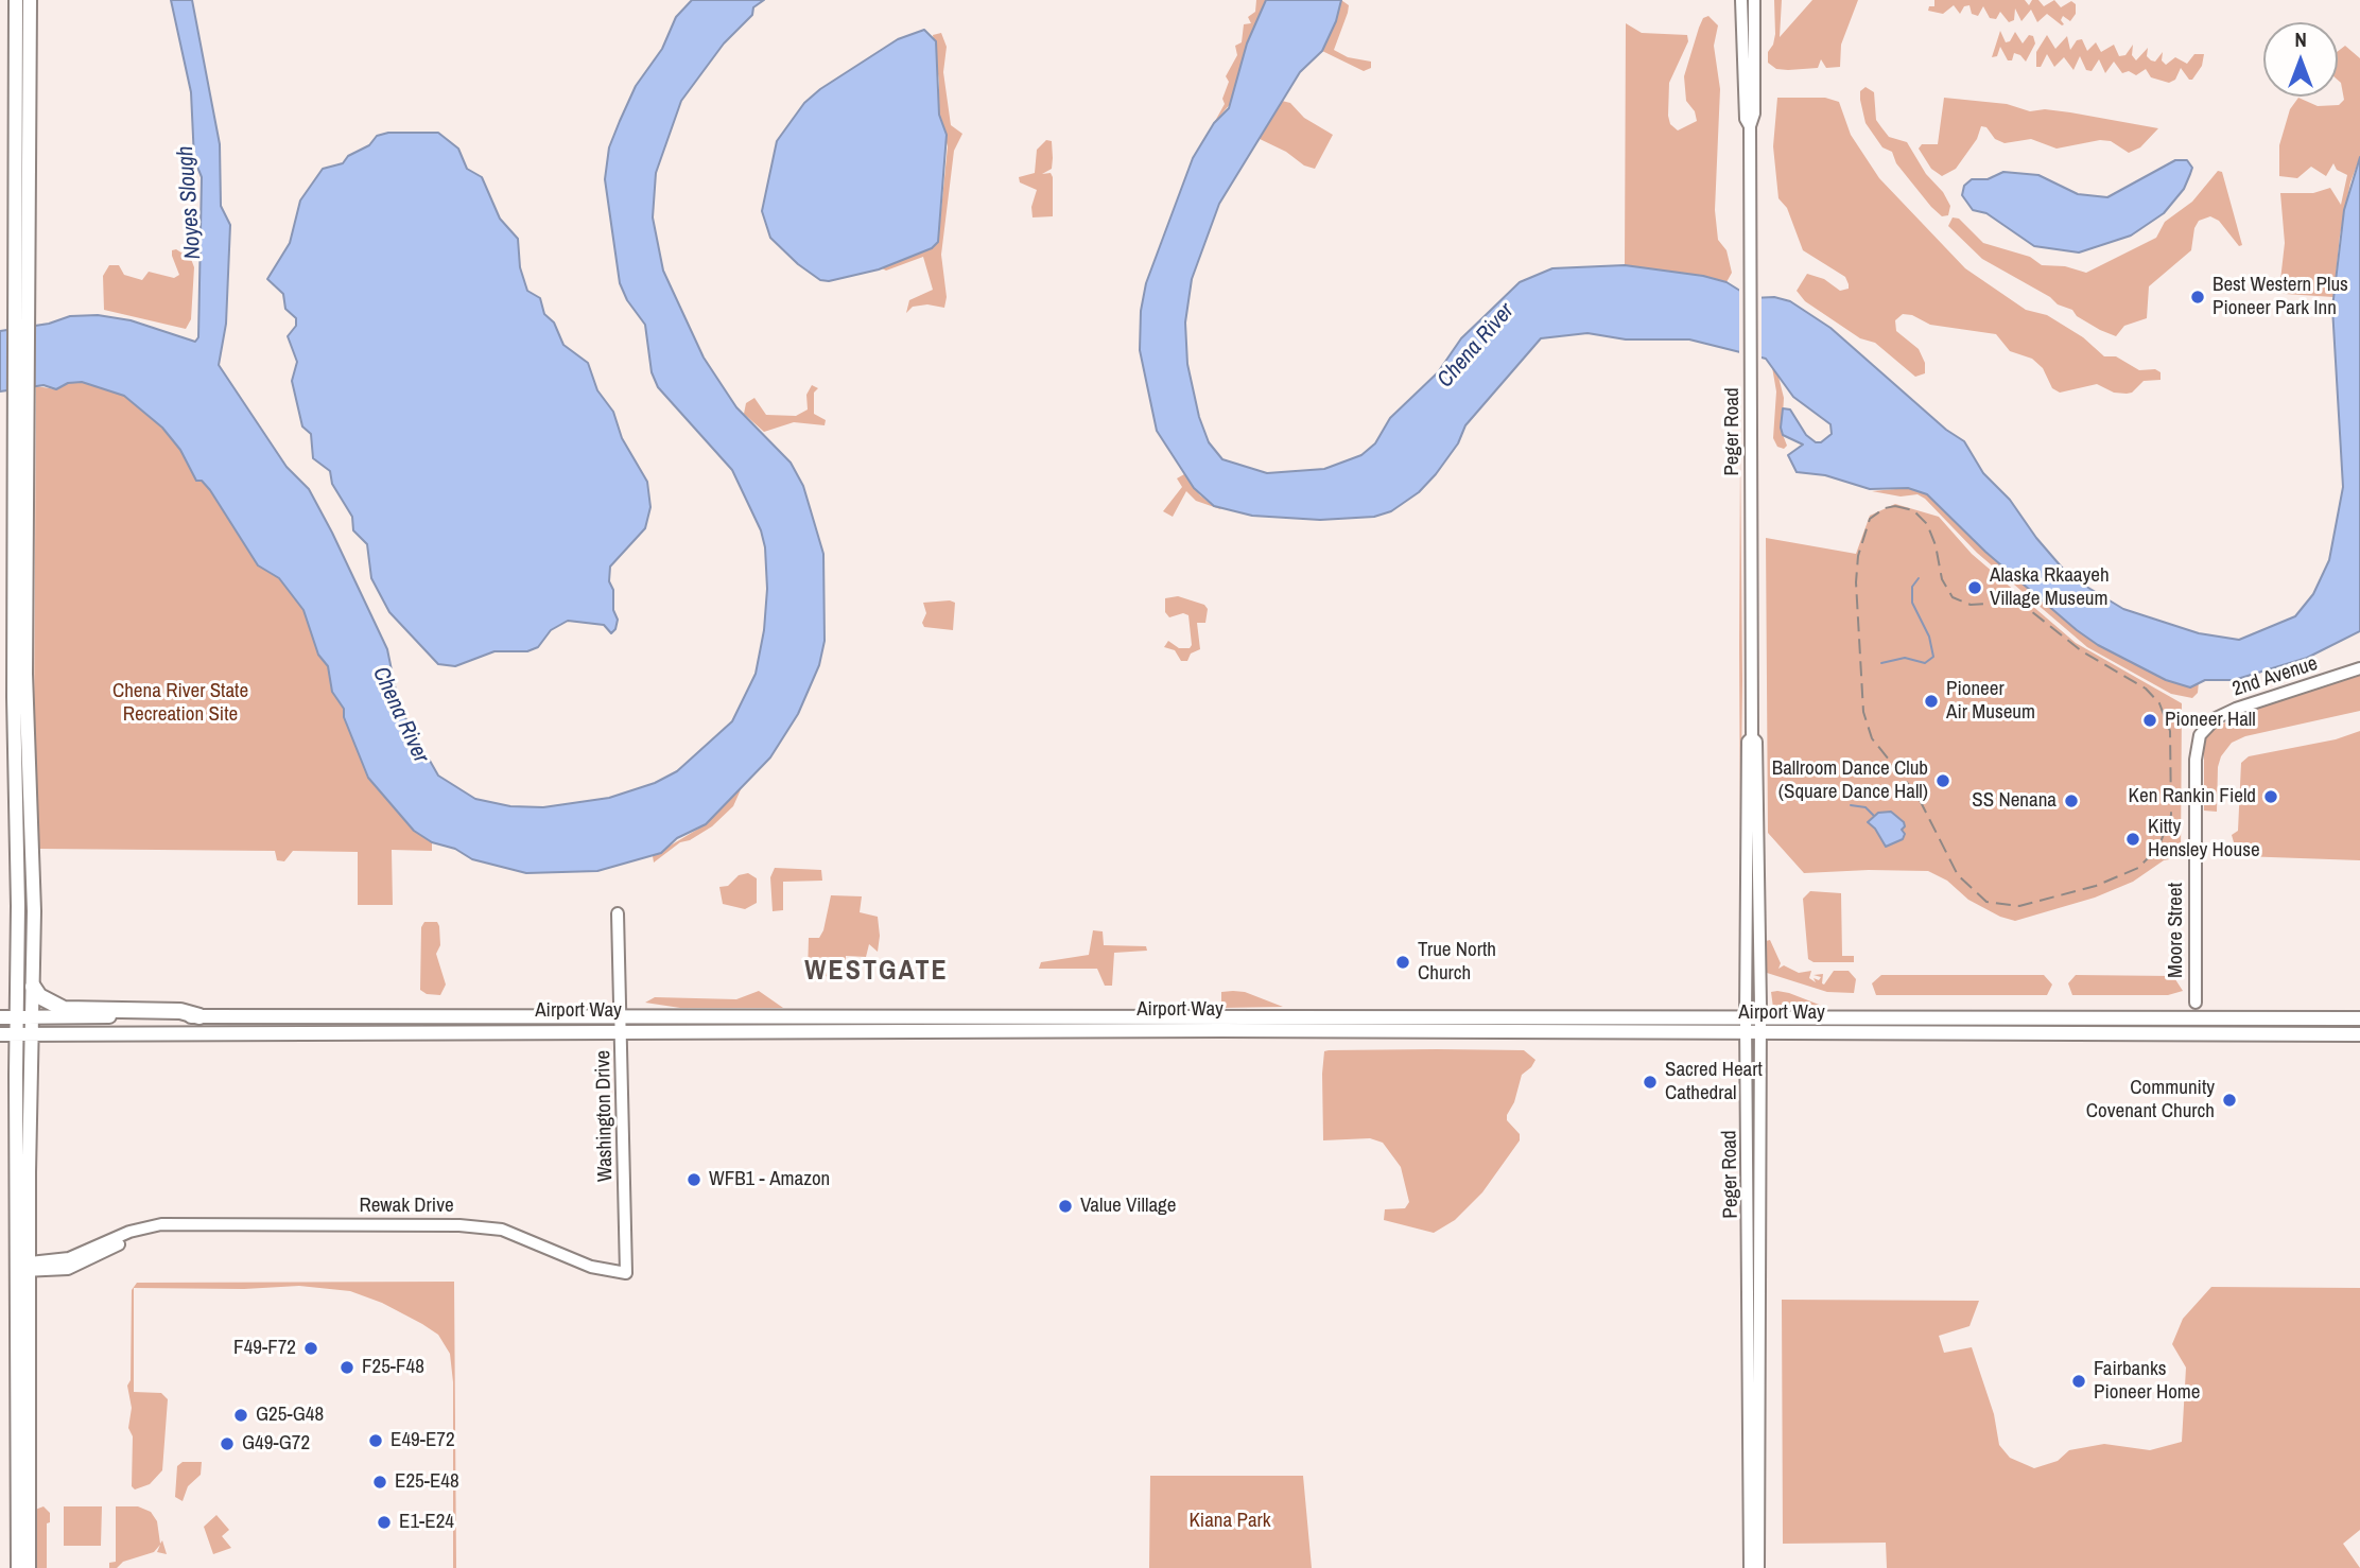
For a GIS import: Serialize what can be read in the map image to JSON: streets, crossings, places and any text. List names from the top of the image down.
{
  "streets": {
    "main road": [
      "Peger Road",
      "2nd Avenue",
      "Moore Street",
      "Airport Way",
      "Washington Drive",
      "Rewak Drive"
    ]
  },
  "crossings": [
    ["Peger Road", "Airport Way"],
    ["2nd Avenue", "Moore Street"],
    ["Airport Way", "Washington Drive"],
    ["Washington Drive", "Rewak Drive"]
  ],
  "districts": ["WESTGATE"],
  "water": ["Noyes Slough", "Chena River"],
  "parks": ["Chena River State Recreation Site", "Kiana Park"],
  "places": [
    "Best Western Plus Pioneer Park Inn",
    "Alaska Rkaayeh Village Museum",
    "Pioneer Air Museum",
    "Pioneer Hall",
    "Ballroom Dance Club (Square Dance Hall)",
    "Ken Rankin Field",
    "SS Nenana",
    "Kitty Hensley House",
    "True North Church",
    "Sacred Heart Cathedral",
    "Community Covenant Church",
    "WFB1 - Amazon",
    "Value Village",
    "F49-F72",
    "F25-F48",
    "Fairbanks Pioneer Home",
    "G25-G48",
    "E49-E72",
    "G49-G72",
    "E25-E48",
    "E1-E24"
  ],
  "north": "top"
}
